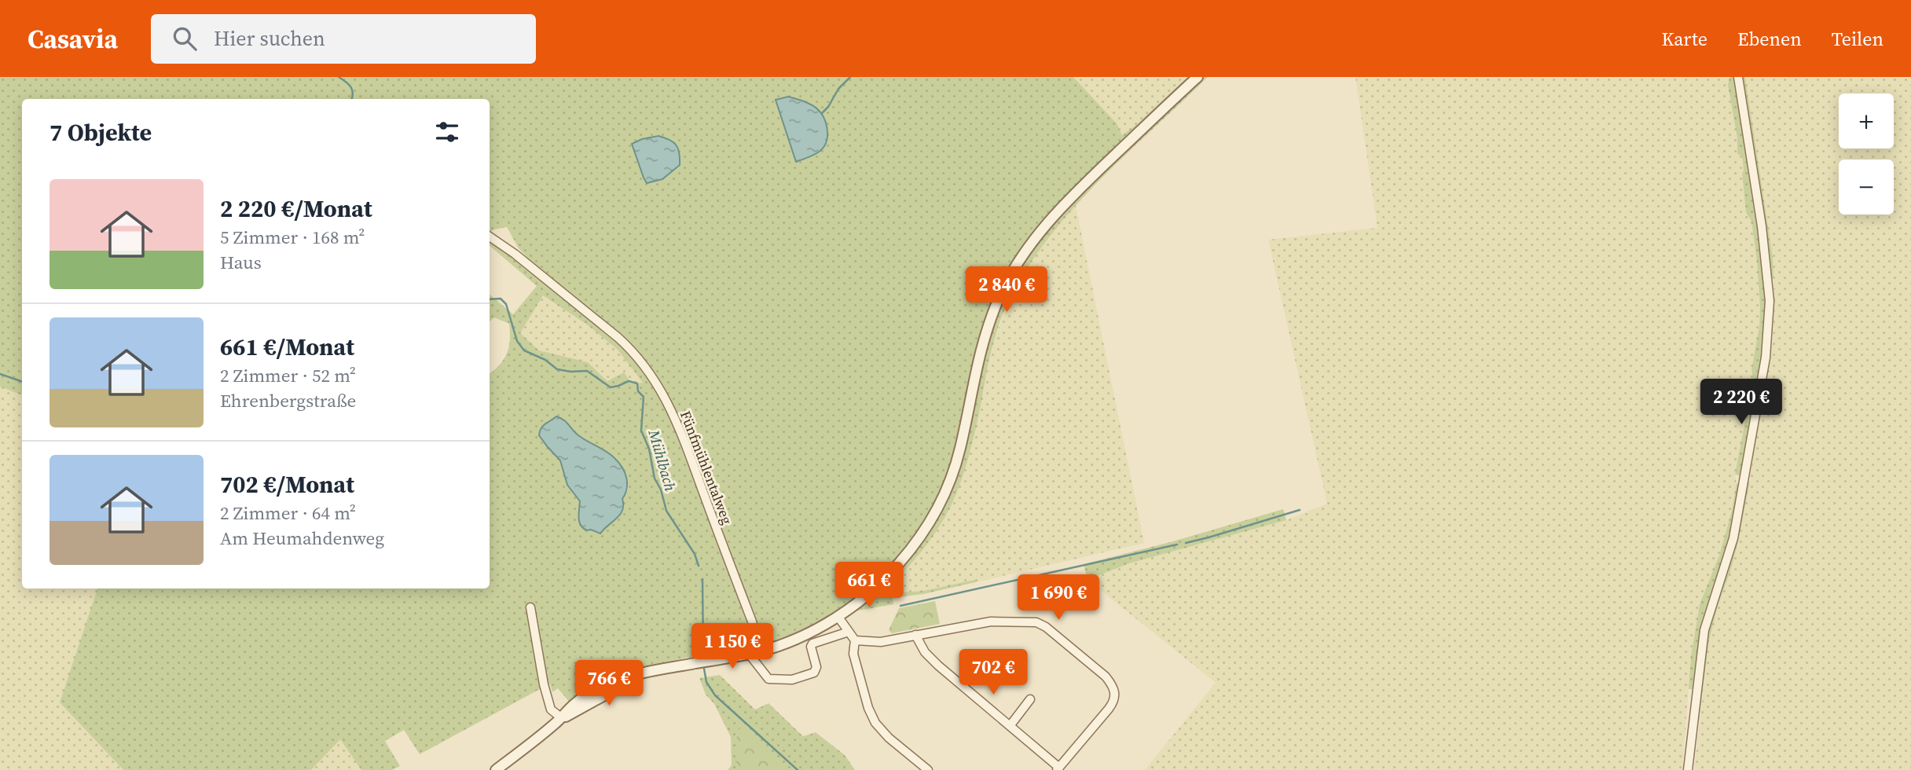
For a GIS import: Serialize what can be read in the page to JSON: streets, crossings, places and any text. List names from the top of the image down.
{
  "streets": {
    "street": ["Fünfmühlentalweg"]
  },
  "water": ["Mühlbach"],
  "page": {
    "header": "Casavia",
    "search": "Hier suchen",
    "nav": ["Karte", "Ebenen", "Teilen"],
    "map_buttons": ["+", "−"],
    "heading": "7 Objekte",
    "list": [
      {
        "name": "2 220 €/Monat",
        "note": "5 Zimmer · 168 m² · Haus"
      },
      {
        "name": "661 €/Monat",
        "note": "2 Zimmer · 52 m² · Ehrenbergstraße"
      },
      {
        "name": "702 €/Monat",
        "note": "2 Zimmer · 64 m² · Am Heumahdenweg"
      }
    ],
    "price": [
      "2 840 €",
      "2 220 €",
      "661 €",
      "1 690 €",
      "1 150 €",
      "702 €",
      "766 €"
    ]
  }
}
